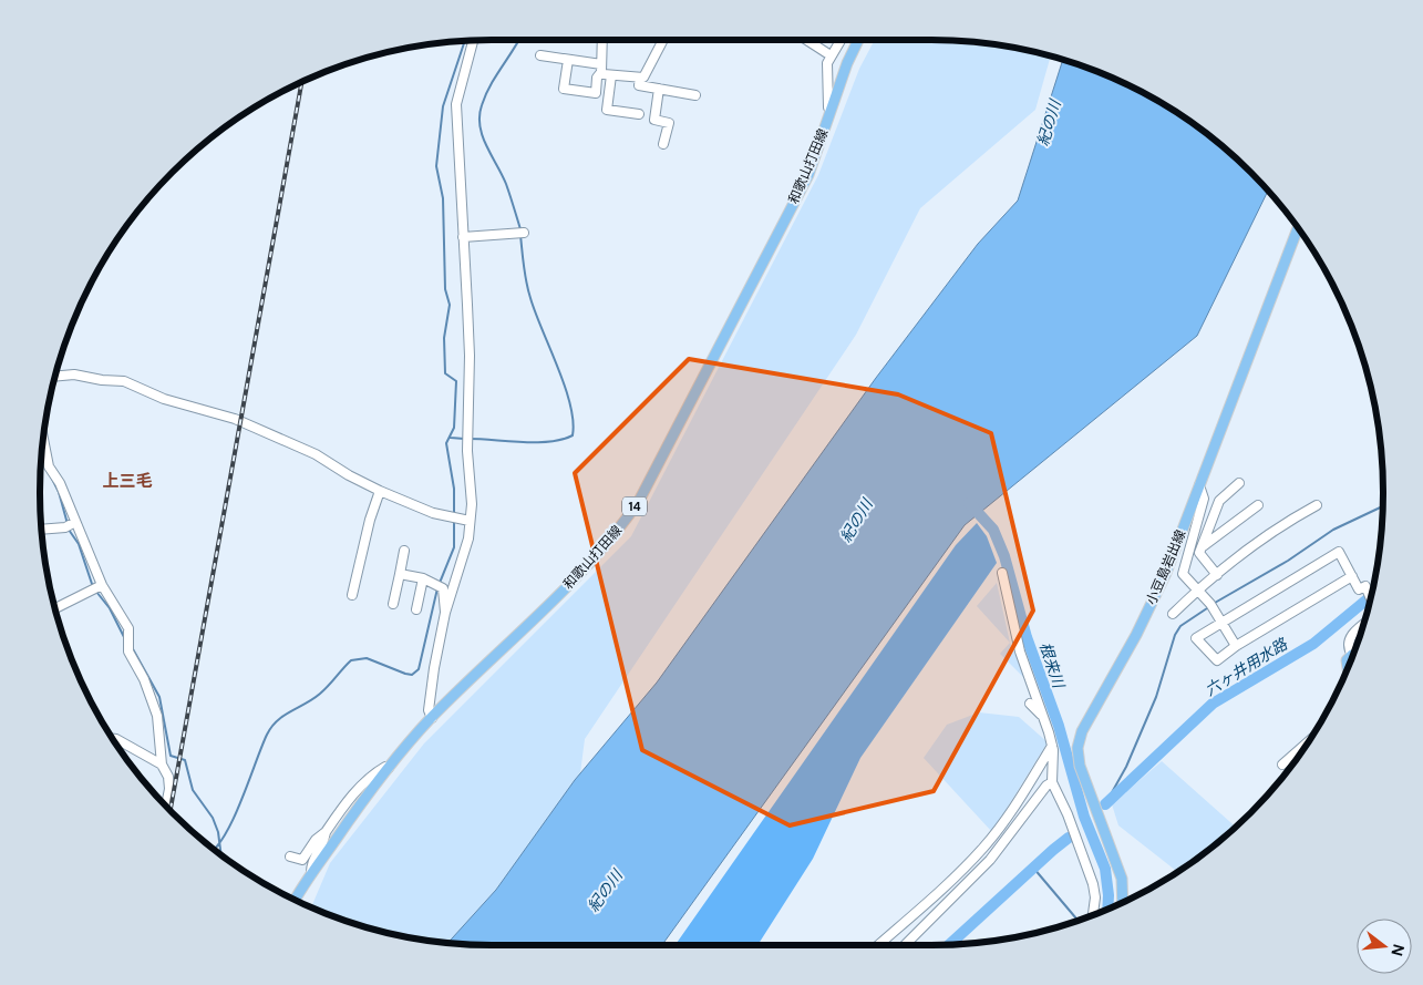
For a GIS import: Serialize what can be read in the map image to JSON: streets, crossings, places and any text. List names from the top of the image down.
{
  "streets": {
    "main road": ["和歌山打田線", "14", "小豆島岩出線"]
  },
  "districts": ["上三毛"],
  "water": ["紀の川", "根来川", "六ヶ井用水路"],
  "north": "right"
}
